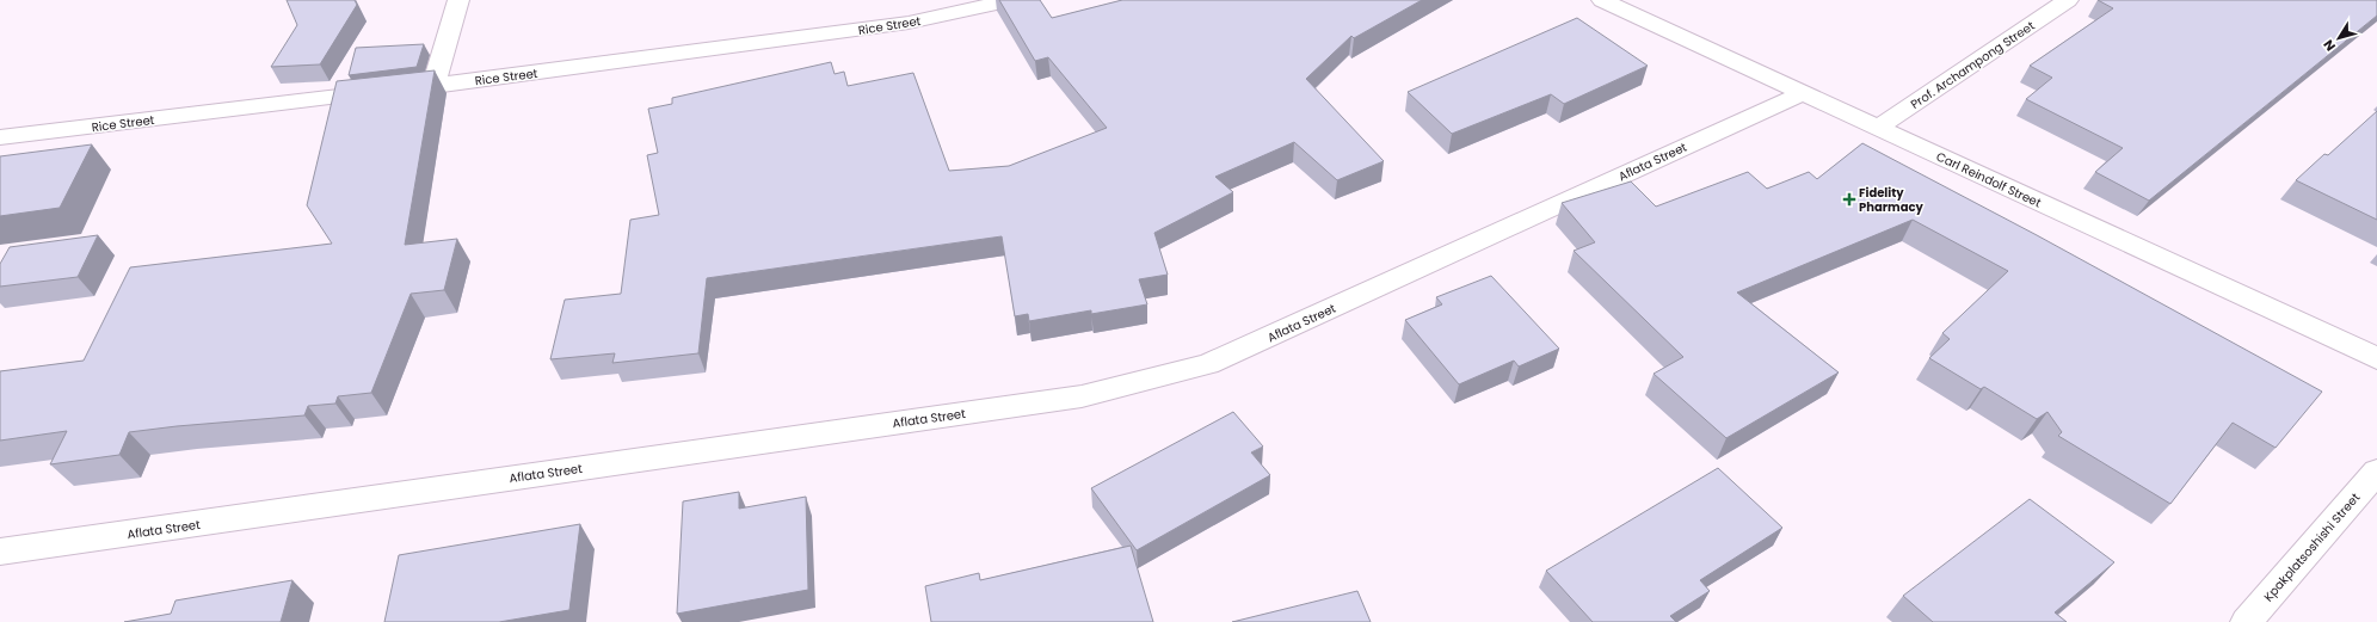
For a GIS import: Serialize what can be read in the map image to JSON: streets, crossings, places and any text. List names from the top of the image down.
{
  "streets": {
    "street": [
      "Rice Street",
      "Prof. Archampong Street",
      "Aflata Street",
      "Carl Reindolf Street",
      "Kpakplatsoshishi Street"
    ]
  },
  "crossings": [
    ["Prof. Archampong Street", "Carl Reindolf Street"],
    ["Aflata Street", "Carl Reindolf Street"]
  ],
  "places": {
    "health": ["Fidelity Pharmacy"]
  },
  "north": "bottom left"
}
